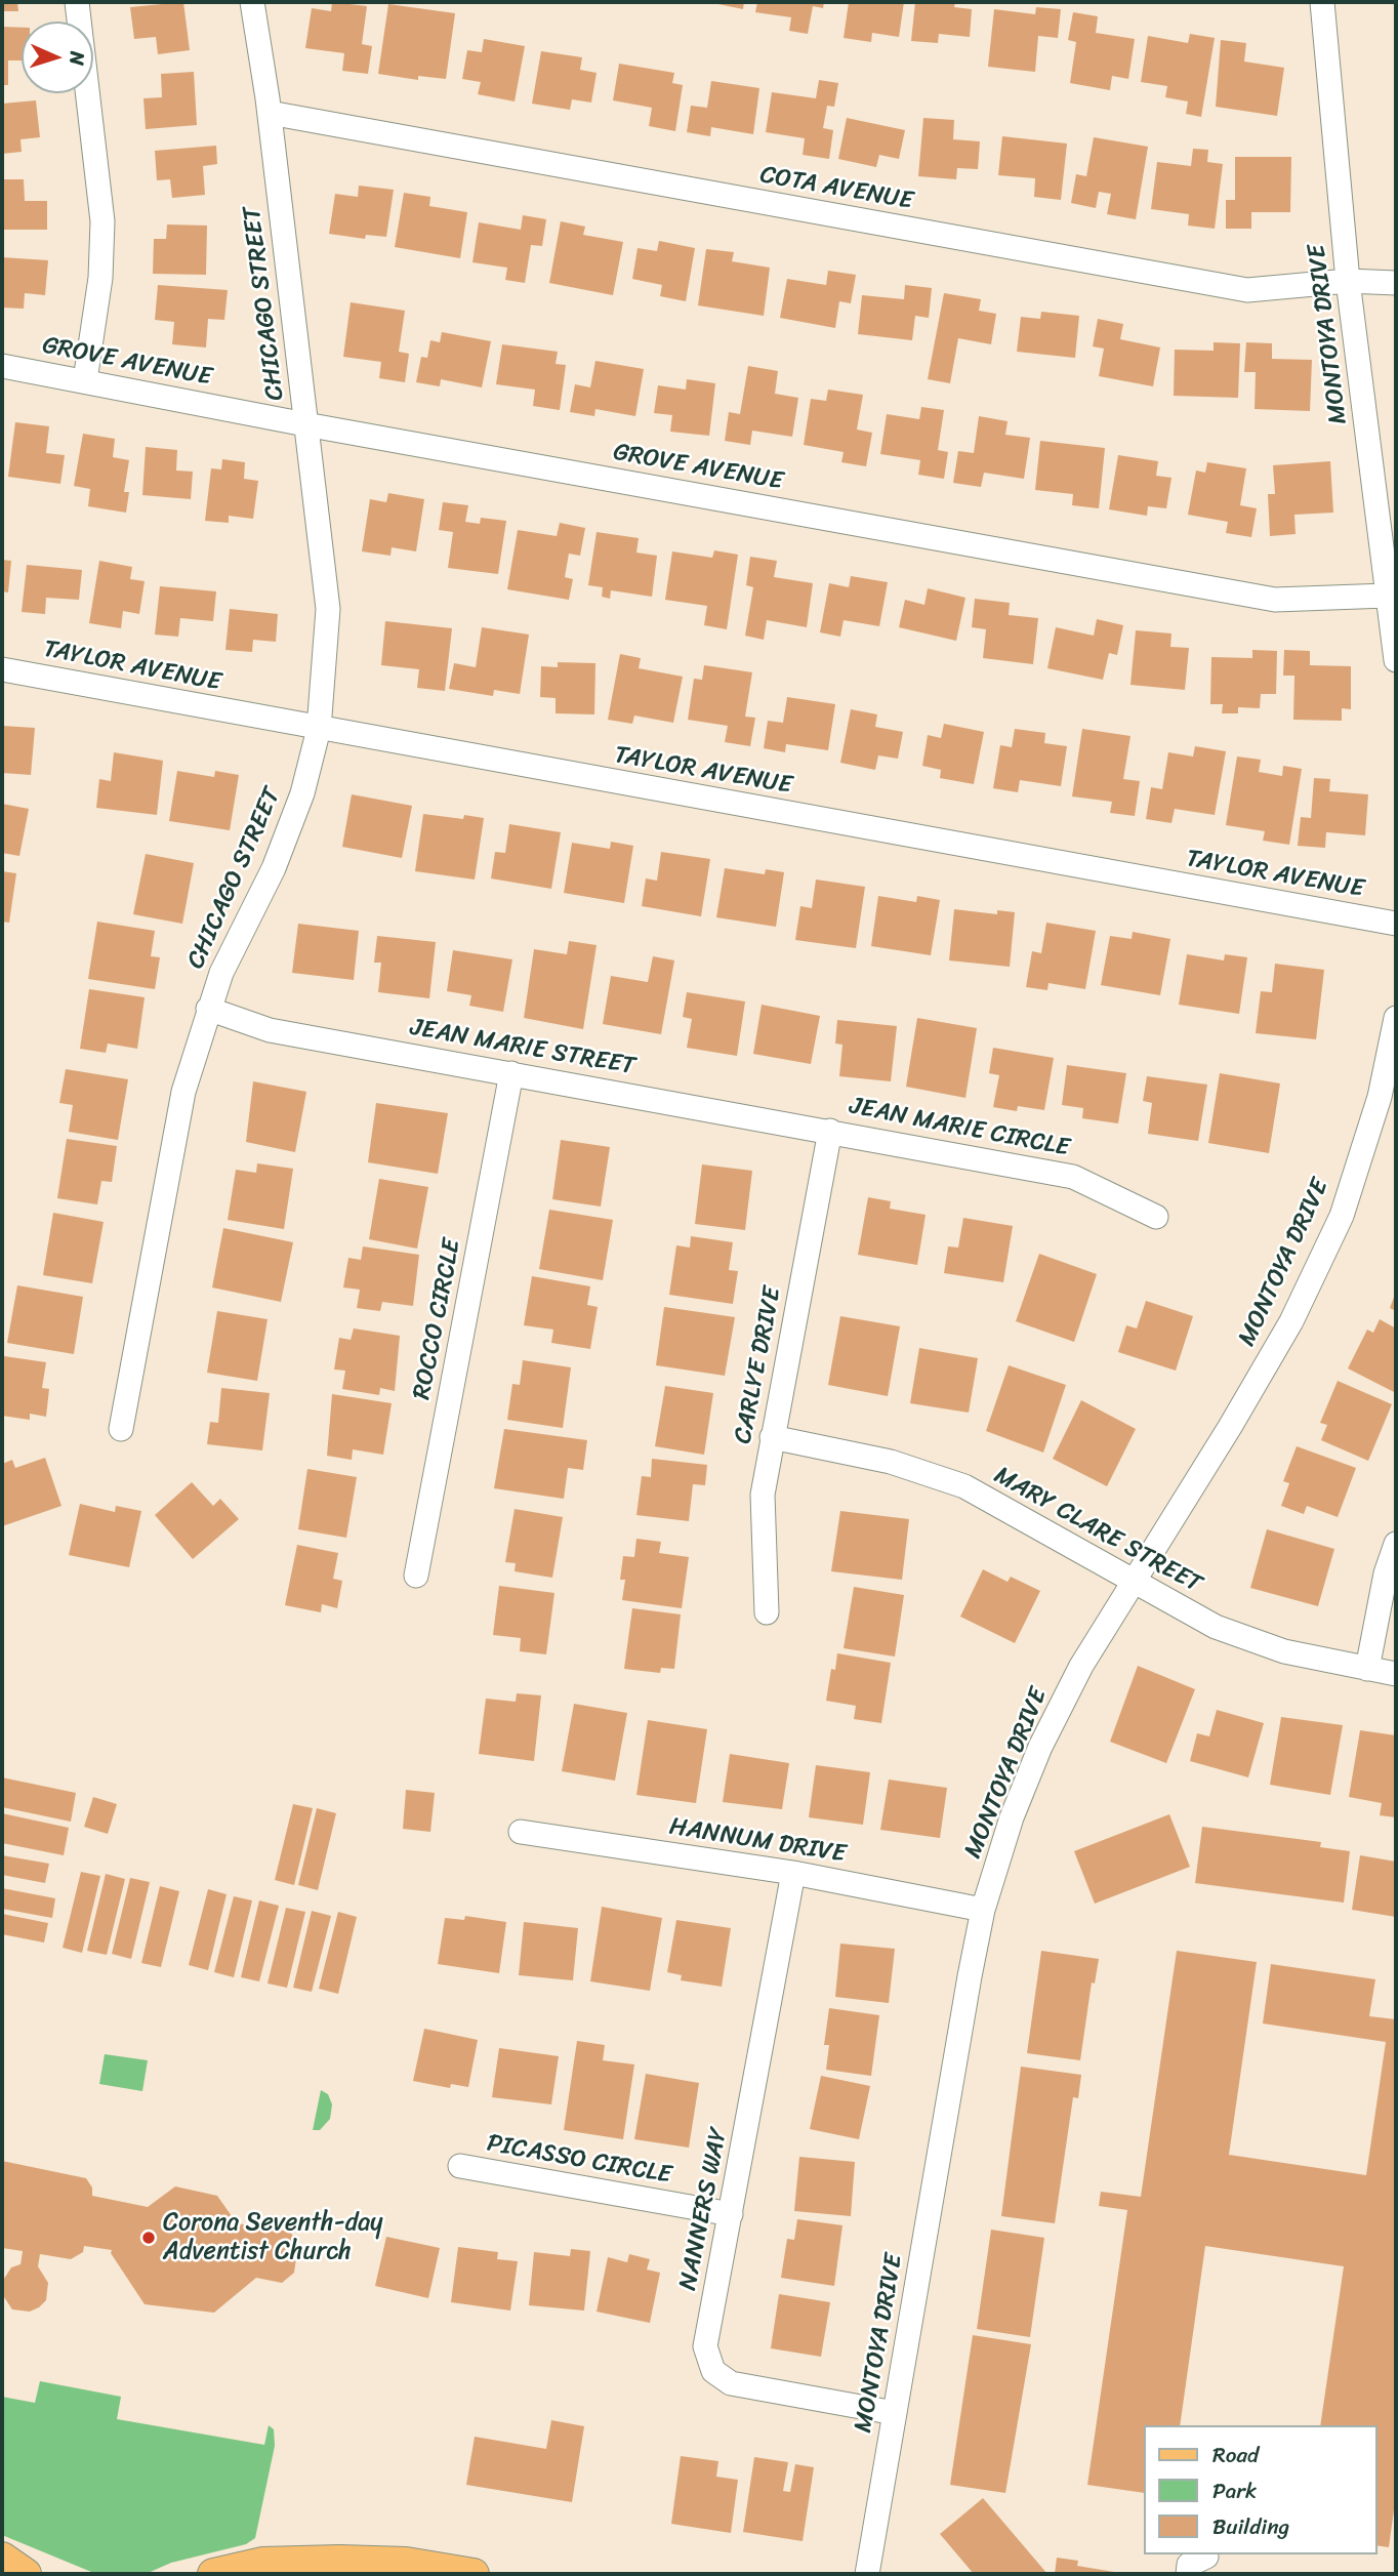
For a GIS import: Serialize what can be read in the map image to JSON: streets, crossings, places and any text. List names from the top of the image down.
{
  "streets": {
    "street": [
      "COTA AVENUE",
      "CHICAGO STREET",
      "MONTOYA DRIVE",
      "GROVE AVENUE",
      "TAYLOR AVENUE",
      "JEAN MARIE STREET",
      "JEAN MARIE CIRCLE",
      "ROCCO CIRCLE",
      "CARLYE DRIVE",
      "MARY CLARE STREET",
      "HANNUM DRIVE",
      "PICASSO CIRCLE",
      "NANNERS WAY"
    ]
  },
  "crossings": [
    ["COTA AVENUE", "CHICAGO STREET"],
    ["COTA AVENUE", "MONTOYA DRIVE"],
    ["CHICAGO STREET", "GROVE AVENUE"],
    ["CHICAGO STREET", "TAYLOR AVENUE"],
    ["CHICAGO STREET", "JEAN MARIE STREET"],
    ["MONTOYA DRIVE", "GROVE AVENUE"],
    ["MONTOYA DRIVE", "MARY CLARE STREET"],
    ["MONTOYA DRIVE", "HANNUM DRIVE"],
    ["MONTOYA DRIVE", "NANNERS WAY"],
    ["JEAN MARIE STREET", "JEAN MARIE CIRCLE"],
    ["JEAN MARIE STREET", "ROCCO CIRCLE"],
    ["JEAN MARIE STREET", "CARLYE DRIVE"],
    ["JEAN MARIE CIRCLE", "CARLYE DRIVE"],
    ["CARLYE DRIVE", "MARY CLARE STREET"],
    ["HANNUM DRIVE", "NANNERS WAY"],
    ["PICASSO CIRCLE", "NANNERS WAY"]
  ],
  "places": ["Corona Seventh-day Adventist Church"],
  "legend": ["Road", "Park", "Building"],
  "north": "right"
}
